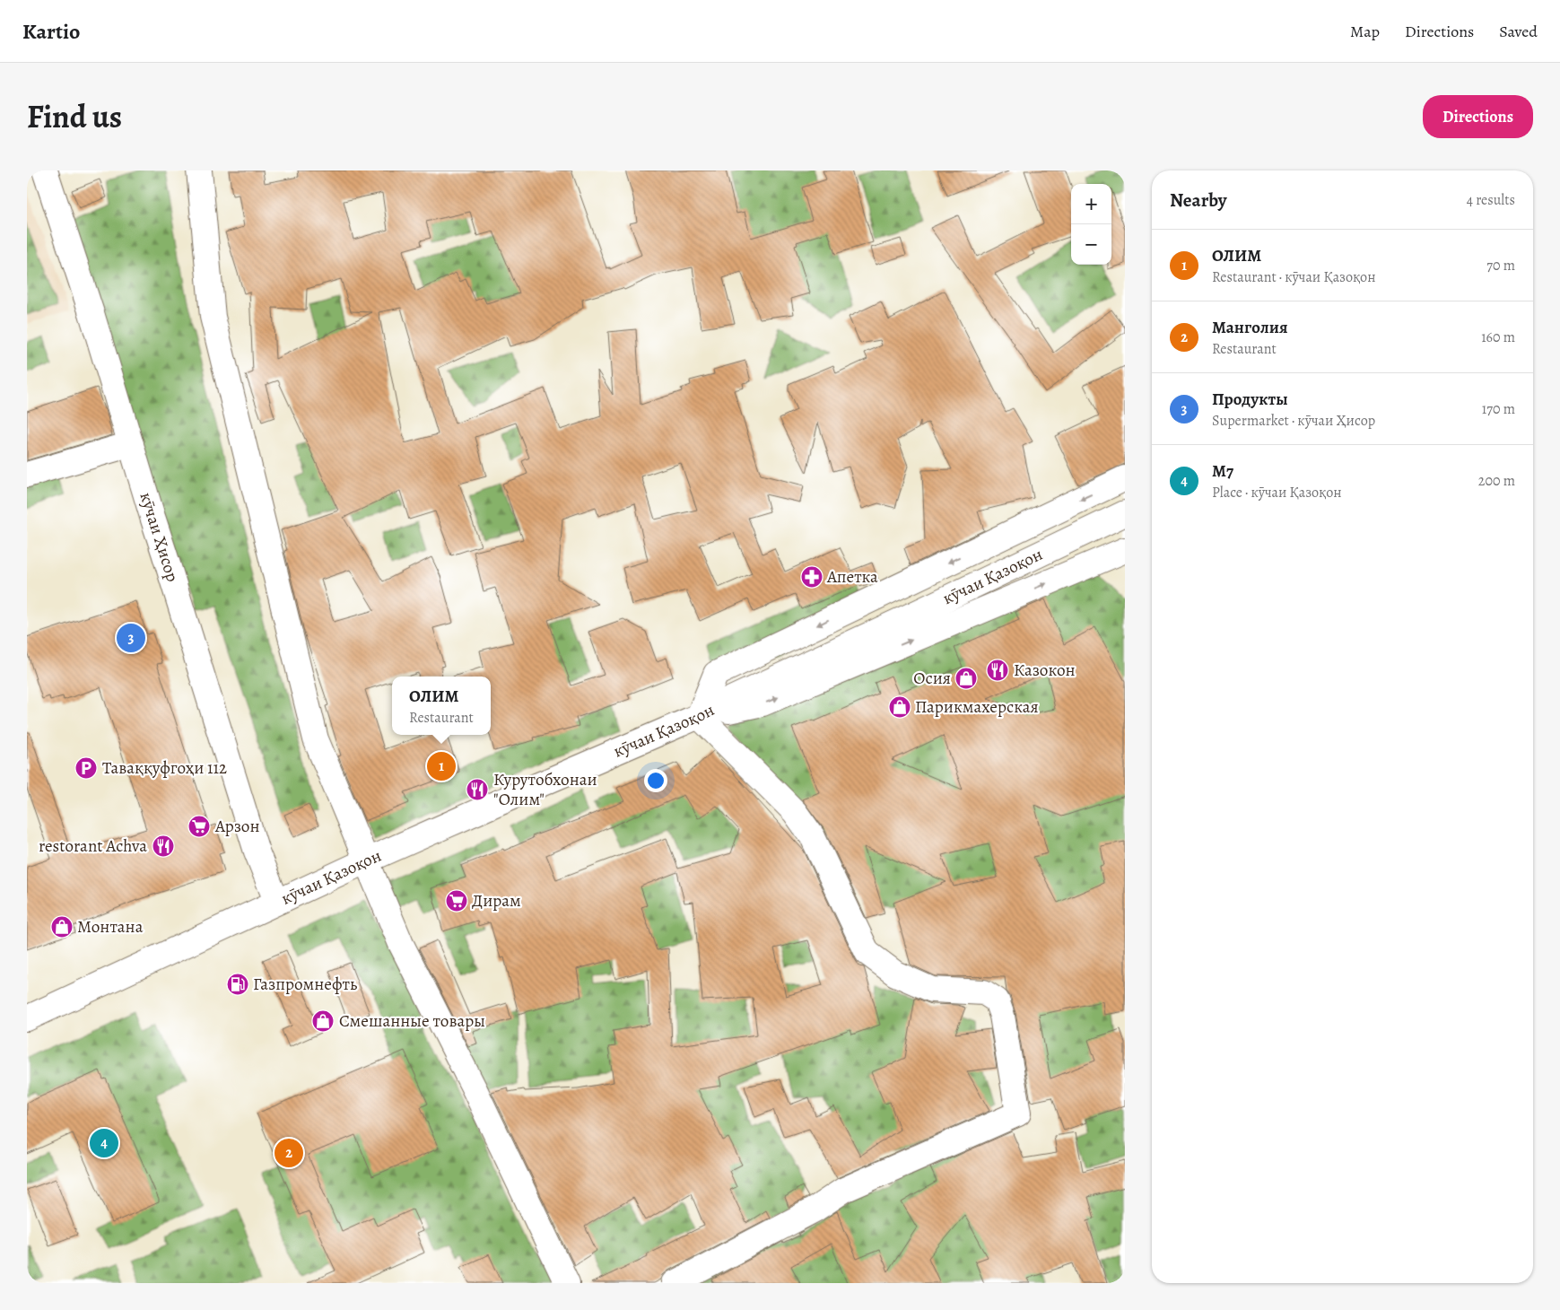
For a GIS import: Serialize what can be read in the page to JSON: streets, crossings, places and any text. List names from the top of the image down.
{
  "streets": {
    "street": ["кӯчаи Ҳисор", "кӯчаи Қазоқон"]
  },
  "crossings": [
    ["кӯчаи Ҳисор", "кӯчаи Қазоқон"]
  ],
  "places": {
    "pharmacy": ["Апетка"],
    "restaurant": ["Казокон", "Курутобхонаи \"Олим\"", "restorant Achva"],
    "shop": [
      "Осия",
      "Парикмахерская",
      "Монтана",
      "Смешанные товары"
    ],
    "parking": ["Таваққуфгоҳи 112"],
    "supermarket": ["Арзон", "Дирам"],
    "fuel station": ["Газпромнефть"]
  },
  "page": {
    "header": "Kartio",
    "nav": ["Map", "Directions", "Saved"],
    "title": "Find us",
    "buttons": "Directions",
    "heading": ["Nearby", "4 results"],
    "map_buttons": ["+", "−"],
    "list": [
      {
        "mark": "1",
        "name": "ОЛИМ",
        "note": "Restaurant · кӯчаи Қазоқон",
        "value": "70 m"
      },
      {
        "mark": "2",
        "name": "Манголия",
        "note": "Restaurant",
        "value": "160 m"
      },
      {
        "mark": "3",
        "name": "Продукты",
        "note": "Supermarket · кӯчаи Ҳисор",
        "value": "170 m"
      },
      {
        "mark": "4",
        "name": "М7",
        "note": "Place · кӯчаи Қазоқон",
        "value": "200 m"
      }
    ],
    "pins": [
      "3",
      "1",
      "4",
      "2"
    ],
    "popup": ["ОЛИМ", "Restaurant"]
  }
}
